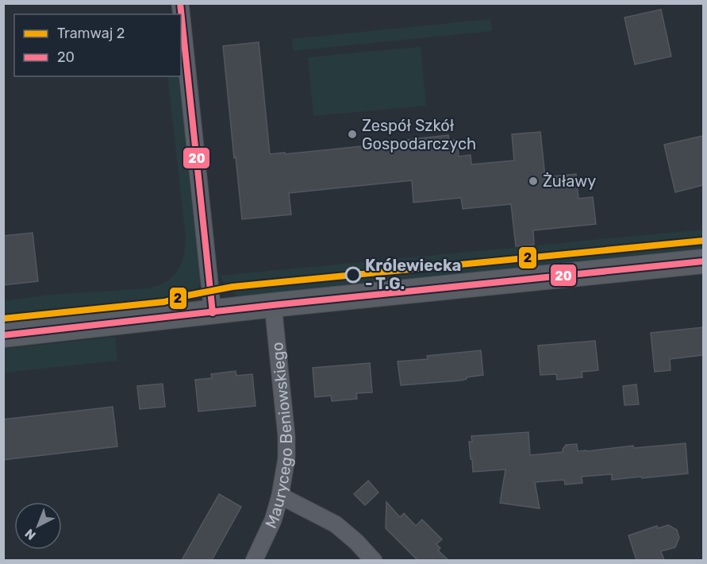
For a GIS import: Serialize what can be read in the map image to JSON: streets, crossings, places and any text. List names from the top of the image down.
{
  "streets": {
    "street": ["Maurycego Beniowskiego"]
  },
  "places": ["Zespół Szkół Gospodarczych", "Żuławy", "Królewiecka - T.G."],
  "lines": ["transit line 20", "tram line 2"],
  "legend": ["Tramwaj 2", "20"],
  "north": "bottom left"
}
